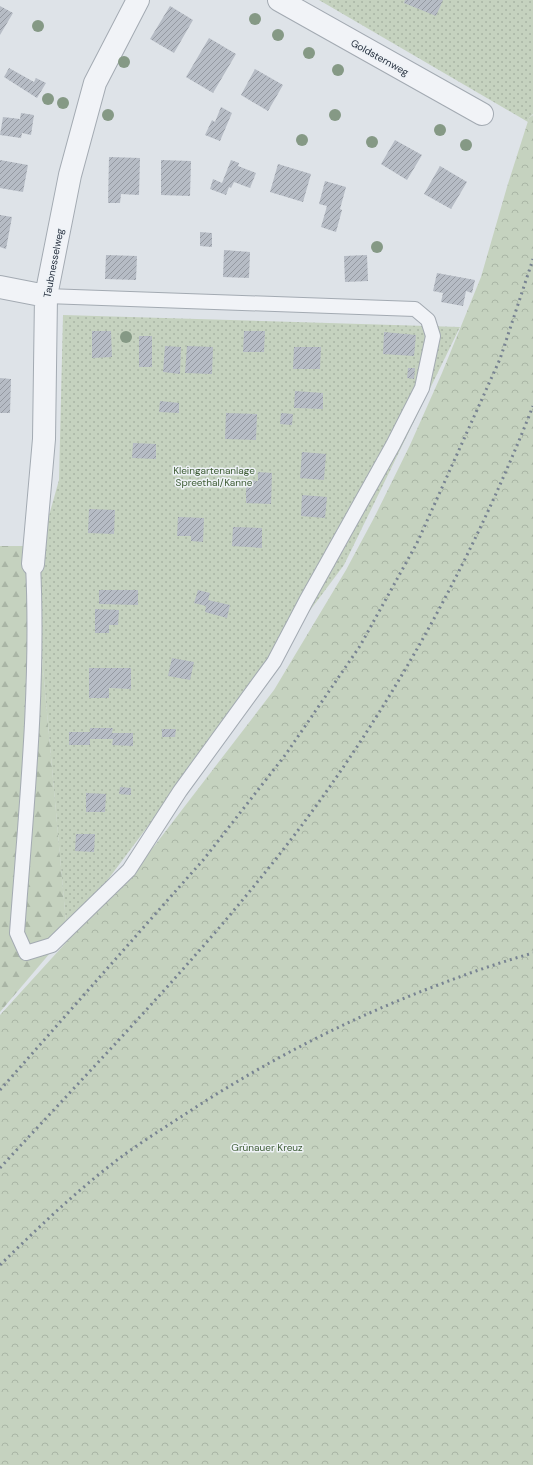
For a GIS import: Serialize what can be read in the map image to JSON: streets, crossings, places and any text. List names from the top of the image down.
{
  "streets": {
    "street": ["Goldsternweg", "Taubnesselweg"]
  },
  "parks": ["Kleingartenanlage Spreethal/Kanne", "Grünauer Kreuz"]
}
